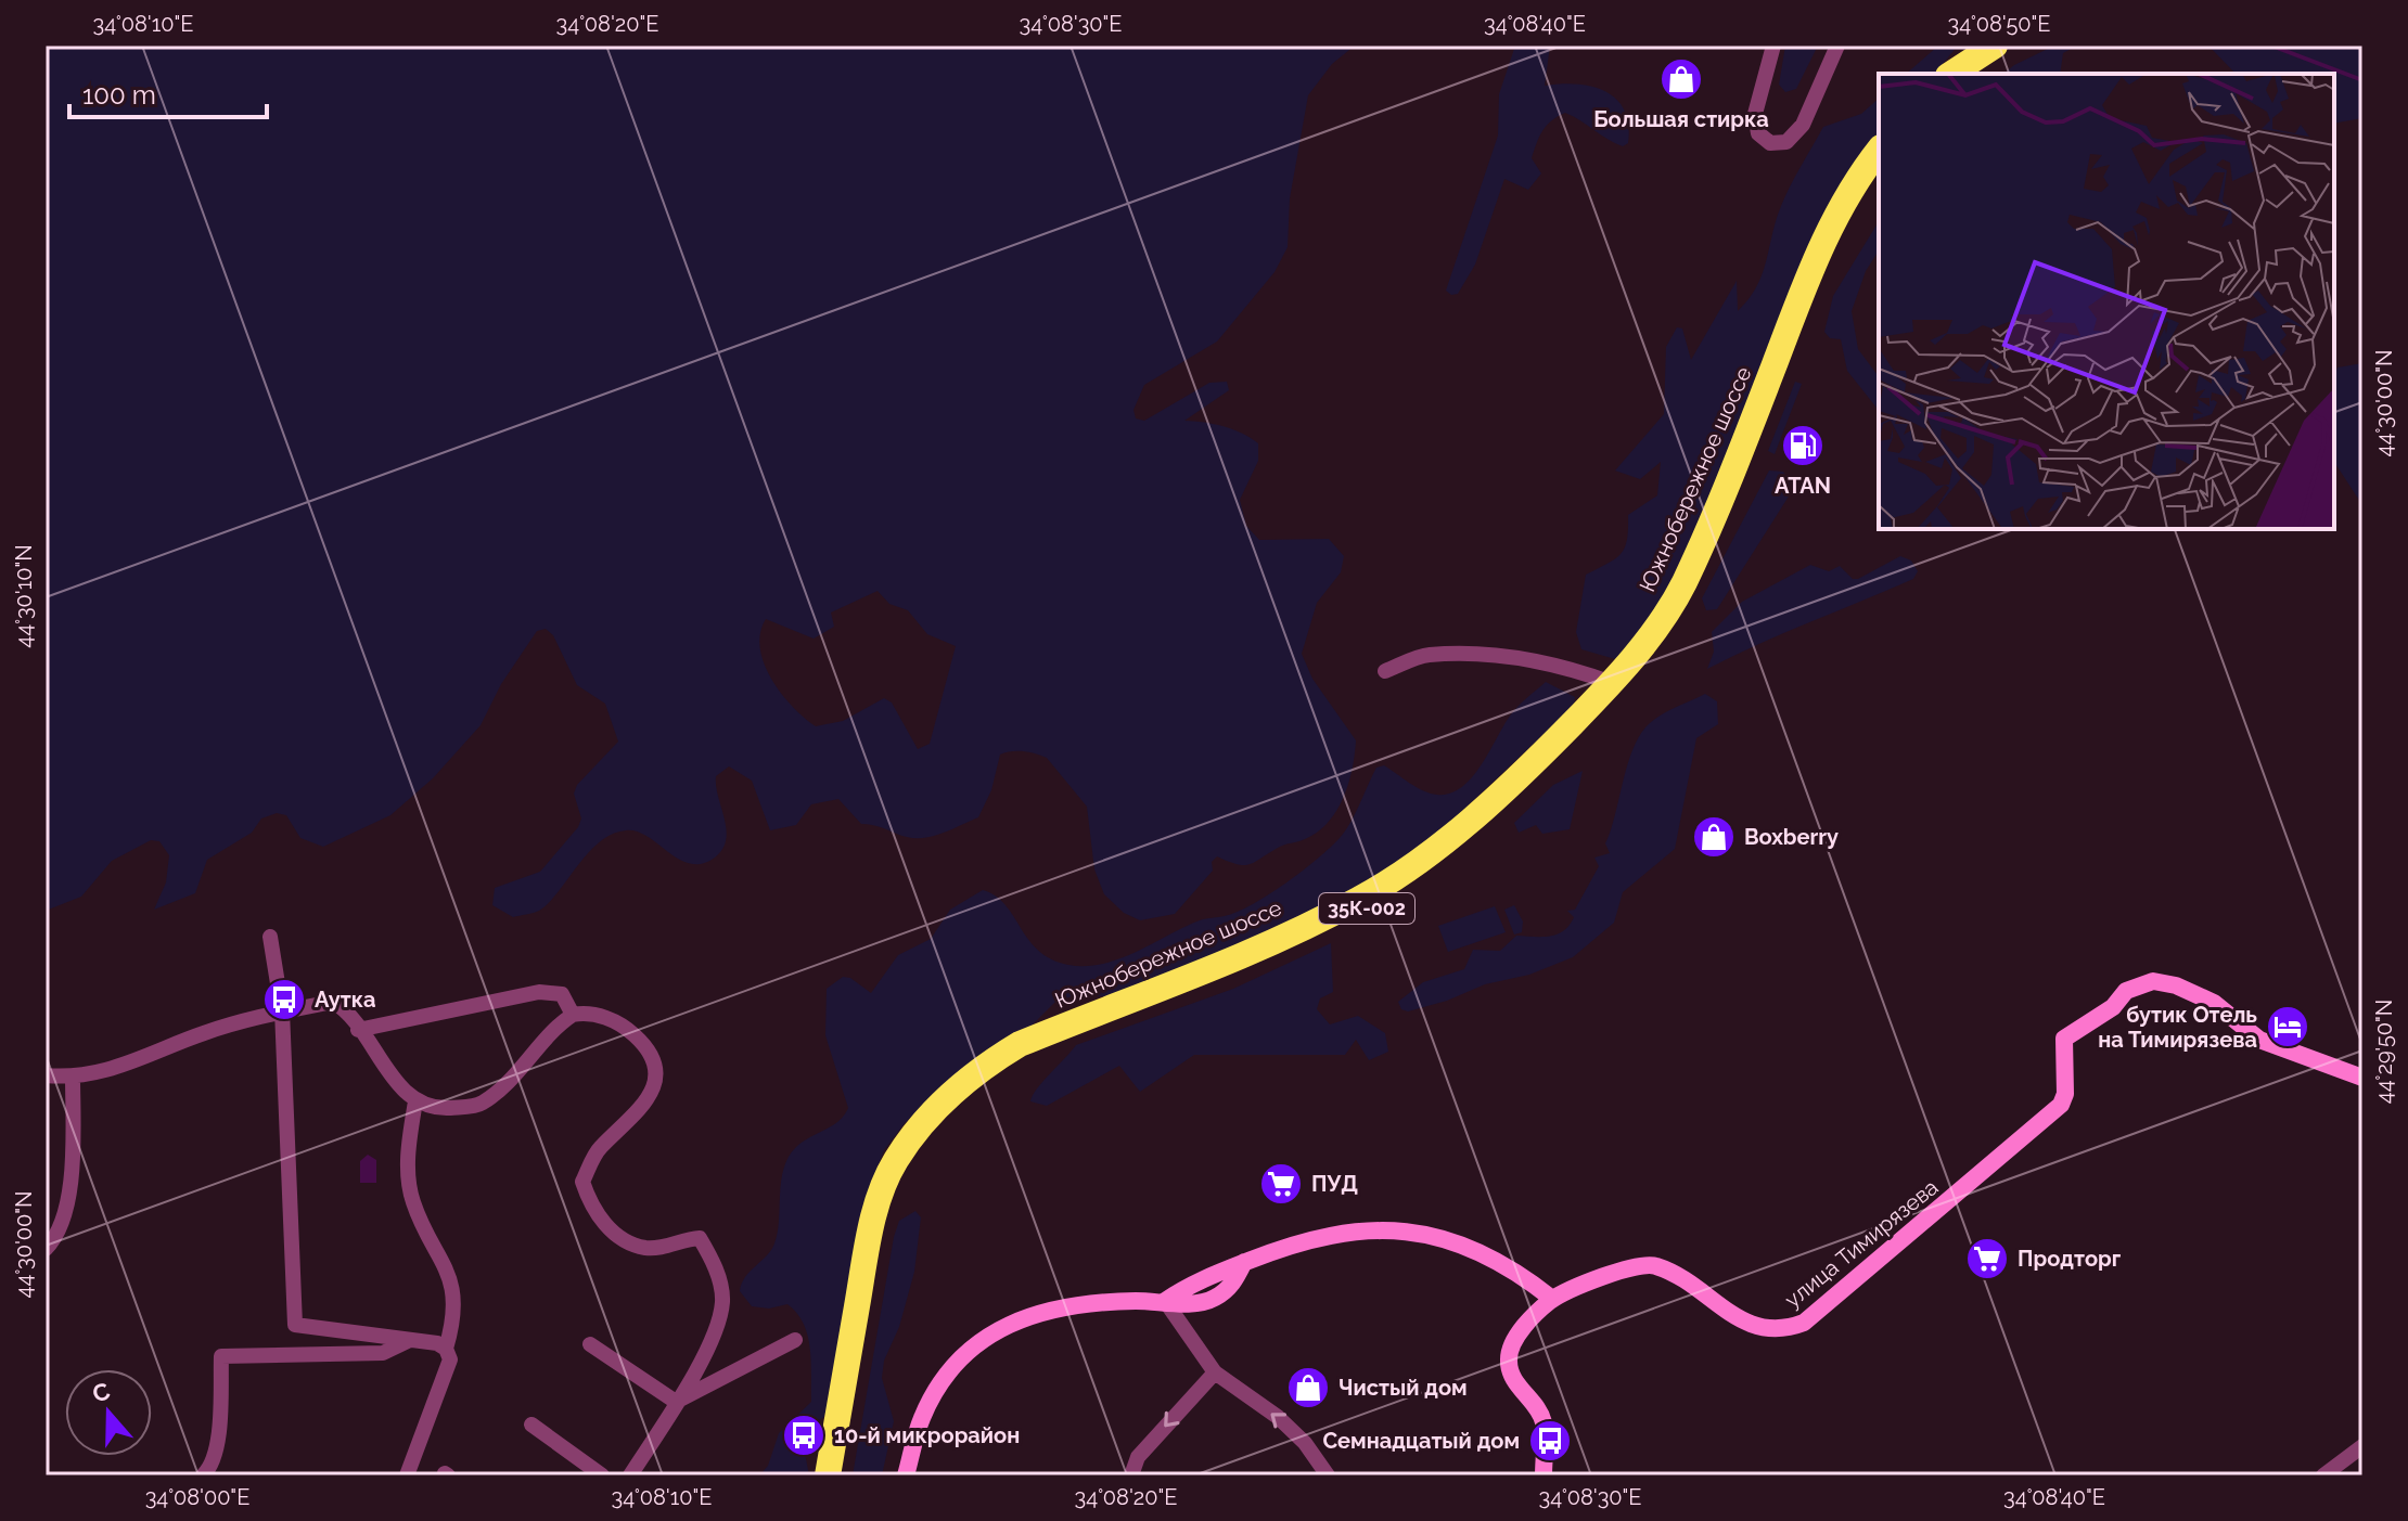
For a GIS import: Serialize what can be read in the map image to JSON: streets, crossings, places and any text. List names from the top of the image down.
{
  "streets": {
    "highway": ["Южнобережное шоссе", "35К-002"],
    "street": ["улица Тимирязева"]
  },
  "places": {
    "shop": ["Большая стирка", "Boxberry", "Чистый дом"],
    "fuel station": ["ATAN"],
    "bus stop": ["Аутка", "10-й микрорайон", "Семнадцатый дом"],
    "hotel": ["бутик Отель на Тимирязева"],
    "supermarket": ["ПУД", "Продторг"]
  },
  "scale_bar": "100 m",
  "north": "top",
  "coordinates": [
    "34°08'10\"E",
    "34°08'20\"E",
    "34°08'30\"E",
    "34°08'40\"E",
    "34°08'50\"E",
    "44°30'00\"N",
    "44°30'10\"N",
    "44°29'50\"N",
    "34°08'00\"E"
  ]
}
